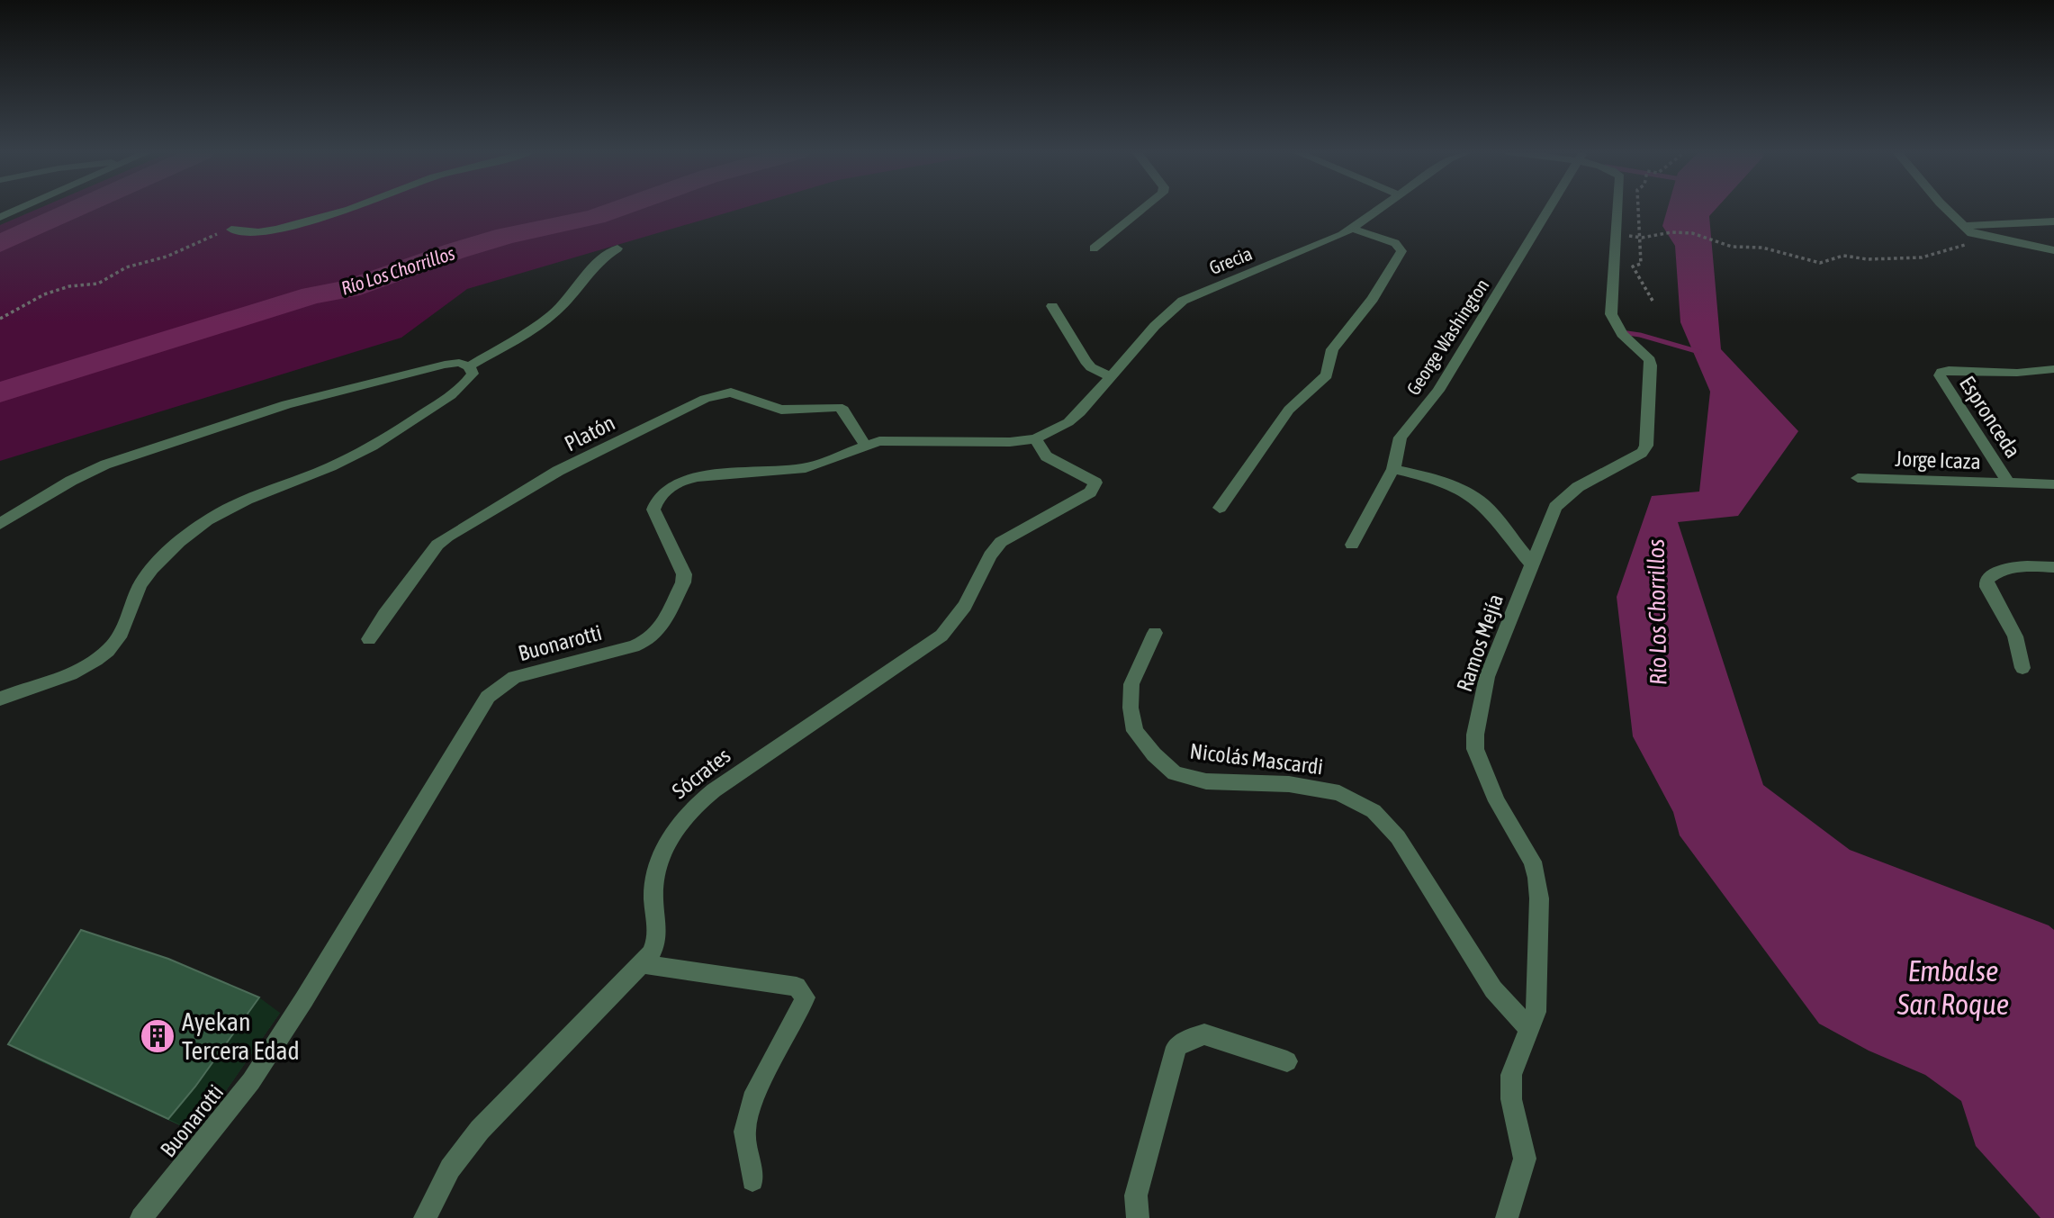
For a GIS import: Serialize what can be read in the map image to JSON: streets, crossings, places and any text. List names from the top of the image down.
{
  "streets": {
    "street": [
      "Grecia",
      "George Washington",
      "Espronceda",
      "Platón",
      "Jorge Icaza",
      "Buonarotti",
      "Ramos Mejía",
      "Nicolás Mascardi",
      "Sócrates"
    ]
  },
  "crossings": [
    ["Grecia", "Buonarotti"],
    ["Grecia", "Sócrates"],
    ["Espronceda", "Jorge Icaza"],
    ["Platón", "Buonarotti"],
    ["Buonarotti", "Sócrates"],
    ["Ramos Mejía", "Nicolás Mascardi"]
  ],
  "water": ["Río Los Chorrillos", "Embalse San Roque"],
  "places": {
    "building": ["Ayekan Tercera Edad"]
  }
}
